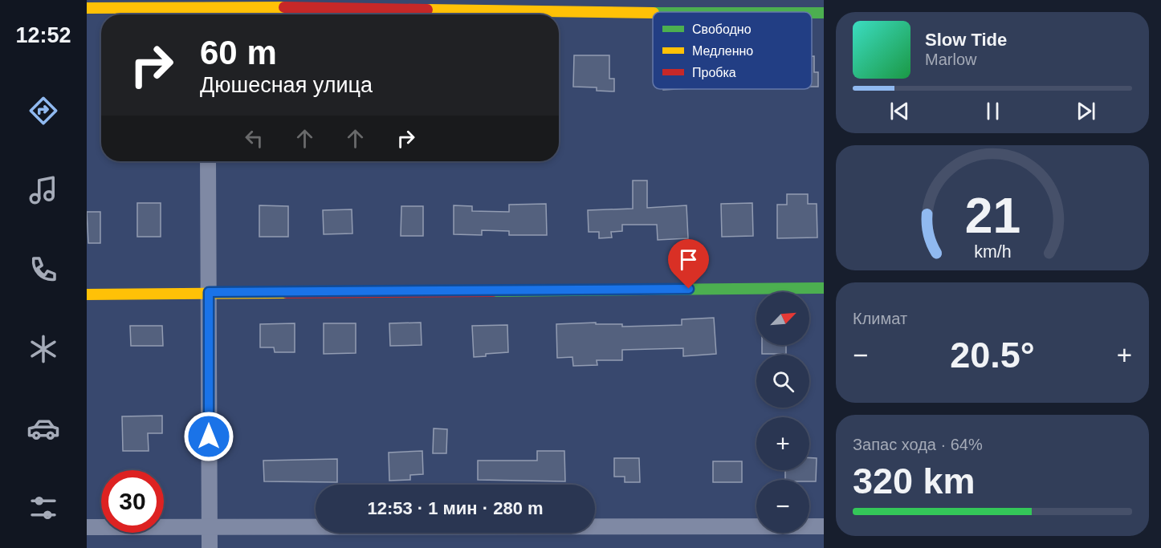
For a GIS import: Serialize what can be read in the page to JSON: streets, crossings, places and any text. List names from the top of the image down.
{
  "legend": ["Свободно", "Медленно", "Пробка"],
  "north": "top right",
  "page": {
    "tabs": "12:52",
    "turn": ["60 m", "Дюшесная улица"],
    "song": ["Slow Tide", "Marlow"],
    "tile": [
      "Климат",
      ["Запас хода · 64%", "320 km"]
    ],
    "map_buttons": ["+", "−"],
    "heat": ["−", "20.5°", "+"],
    "limit": "30",
    "trip": "12:53 · 1 мин · 280 m",
    "gauge": ["21", "km/h"]
  }
}
